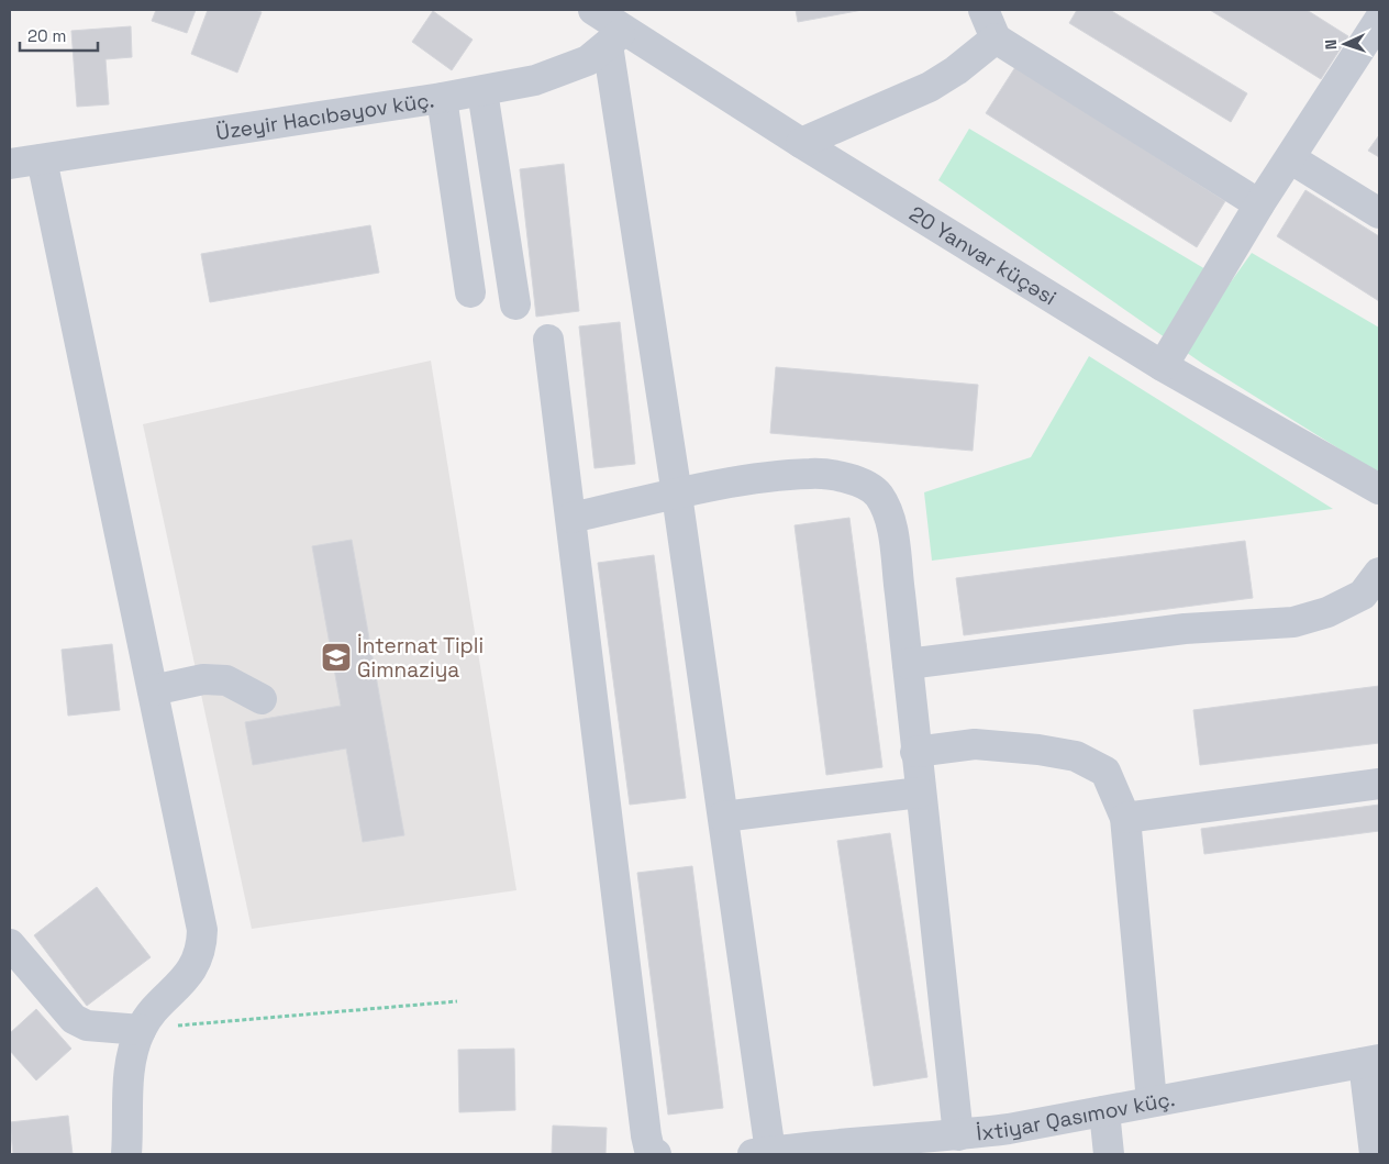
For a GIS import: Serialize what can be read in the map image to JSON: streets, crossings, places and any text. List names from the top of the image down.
{
  "streets": {
    "street": ["Üzeyir Hacıbəyov küç.", "20 Yanvar küçəsi", "İxtiyar Qasımov küç."]
  },
  "crossings": [
    ["Üzeyir Hacıbəyov küç.", "20 Yanvar küçəsi"]
  ],
  "places": {
    "school or university": ["İnternat Tipli Gimnaziya"]
  },
  "scale_bar": "20 m",
  "north": "left"
}
